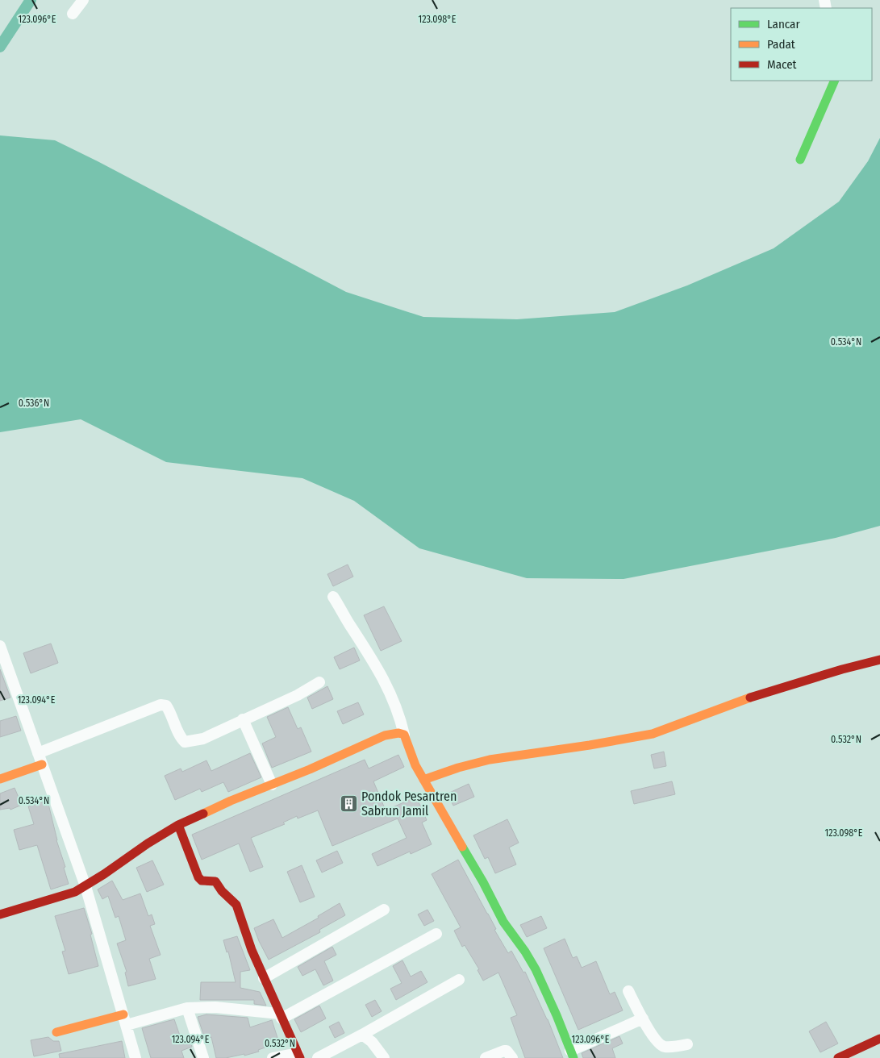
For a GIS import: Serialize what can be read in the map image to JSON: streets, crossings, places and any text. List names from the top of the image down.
{
  "places": {
    "building": ["Pondok Pesantren Sabrun Jamil"]
  },
  "legend": ["Lancar", "Padat", "Macet"],
  "coordinates": [
    "123.096°E",
    "123.098°E",
    "0.534°N",
    "0.536°N",
    "123.094°E",
    "0.532°N"
  ]
}
